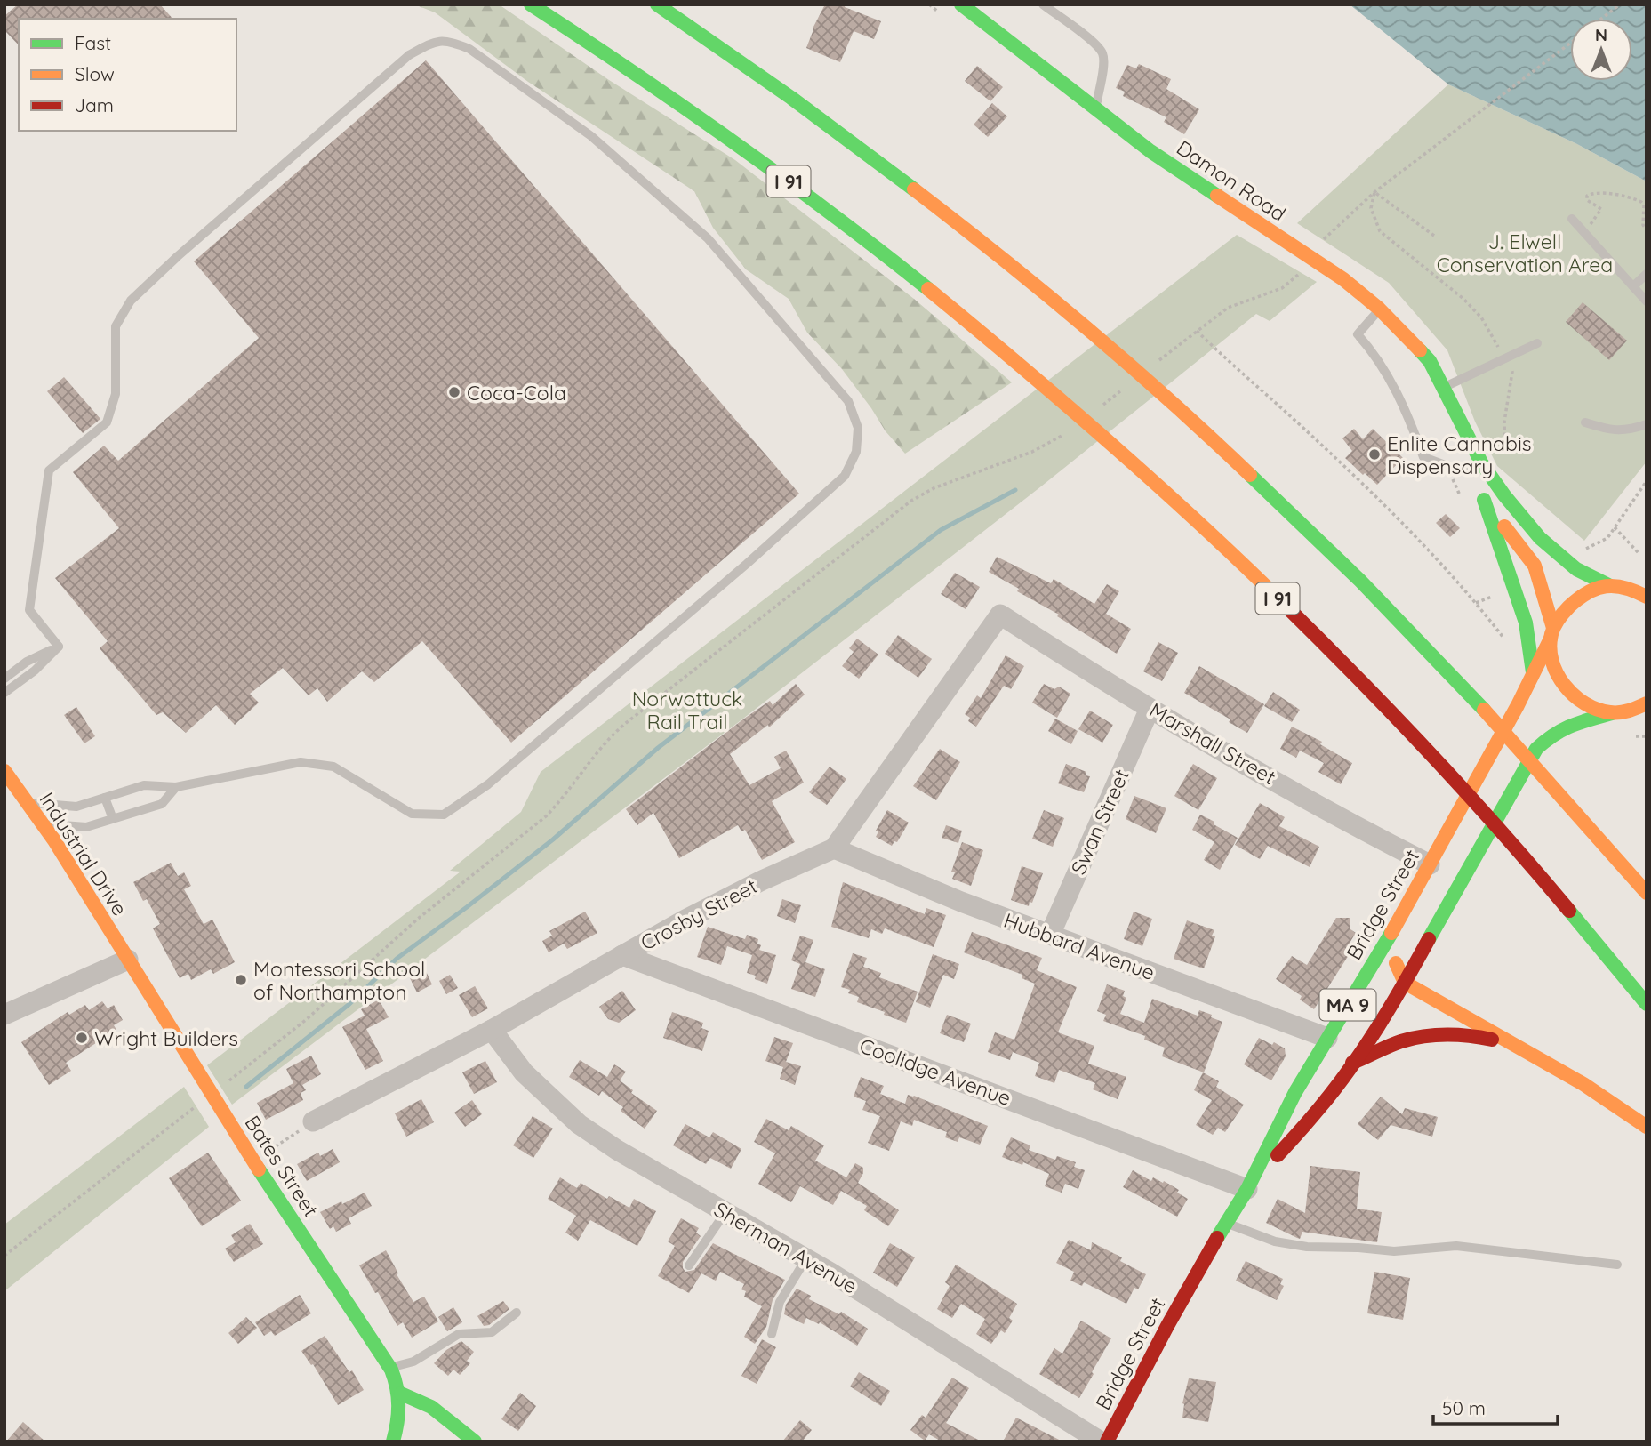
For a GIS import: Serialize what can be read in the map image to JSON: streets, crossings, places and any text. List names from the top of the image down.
{
  "streets": {
    "main road": [
      "Damon Road",
      "I 91",
      "Industrial Drive",
      "Bridge Street",
      "MA 9",
      "Bates Street"
    ],
    "street": [
      "Marshall Street",
      "Swan Street",
      "Crosby Street",
      "Hubbard Avenue",
      "Coolidge Avenue",
      "Sherman Avenue"
    ]
  },
  "crossings": [
    ["Damon Road", "Bridge Street"],
    ["Marshall Street", "Swan Street"],
    ["Marshall Street", "Bridge Street"],
    ["Marshall Street", "Crosby Street"],
    ["Marshall Street", "Hubbard Avenue"],
    ["Swan Street", "Hubbard Avenue"],
    ["Industrial Drive", "Bates Street"],
    ["Bridge Street", "Hubbard Avenue"],
    ["Bridge Street", "Coolidge Avenue"],
    ["Crosby Street", "Hubbard Avenue"],
    ["Crosby Street", "Coolidge Avenue"],
    ["Crosby Street", "Sherman Avenue"]
  ],
  "parks": ["J. Elwell Conservation Area", "Norwottuck Rail Trail"],
  "places": [
    "Coca-Cola",
    "Enlite Cannabis Dispensary",
    "Montessori School of Northampton",
    "Wright Builders"
  ],
  "legend": ["Fast", "Slow", "Jam"],
  "scale_bar": "50 m",
  "north": "top"
}
